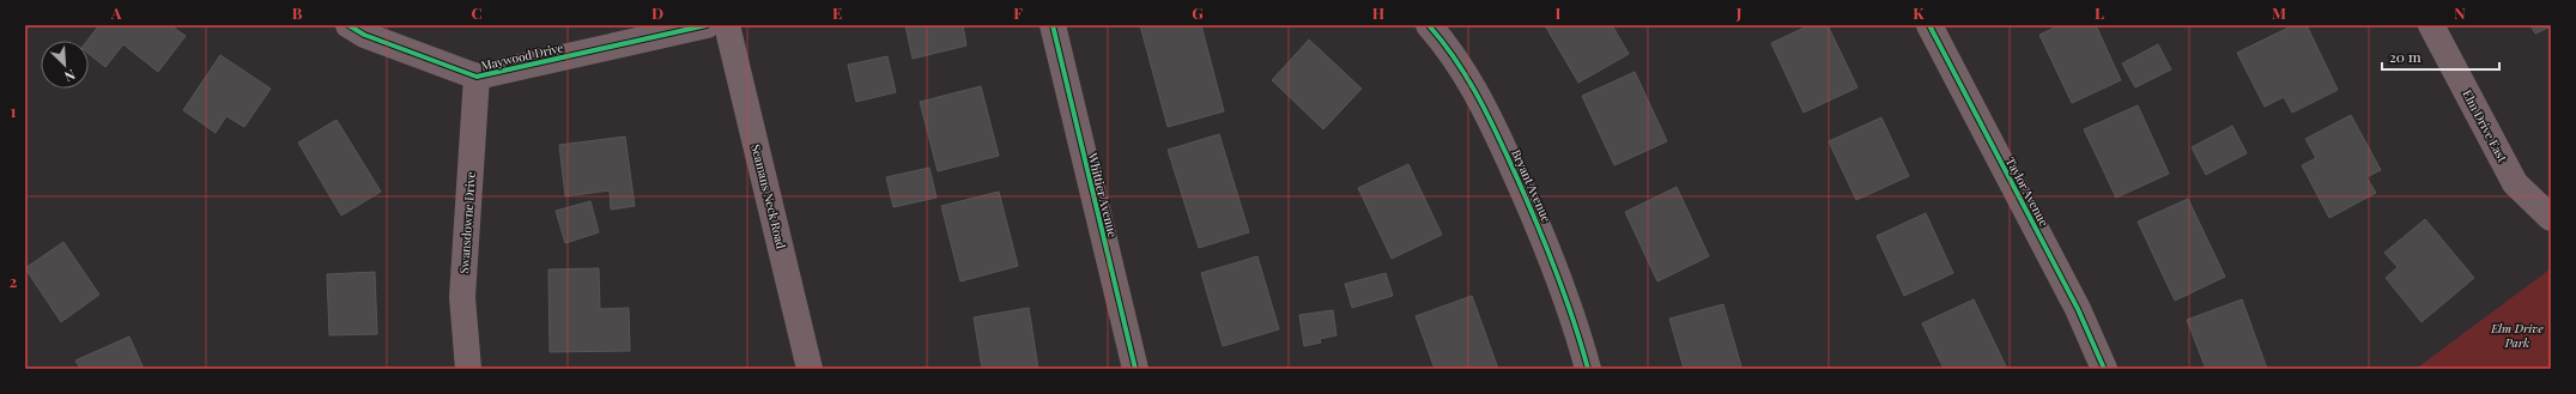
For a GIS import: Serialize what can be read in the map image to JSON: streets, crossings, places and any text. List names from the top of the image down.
{
  "streets": {
    "street": [
      "Maywood Drive",
      "Elm Drive East",
      "Bryant Avenue",
      "Taylor Avenue",
      "Whittier Avenue",
      "Seamans Neck Road",
      "Swansdowne Drive"
    ]
  },
  "crossings": [
    ["Maywood Drive", "Swansdowne Drive"]
  ],
  "parks": ["Elm Drive Park"],
  "scale_bar": "20 m",
  "north": "bottom right",
  "grid": {
    "columns": [
      "A",
      "B",
      "C",
      "D",
      "E",
      "F",
      "G",
      "H",
      "I",
      "J",
      "K",
      "L",
      "M",
      "N"
    ],
    "rows": ["1", "2"]
  }
}
